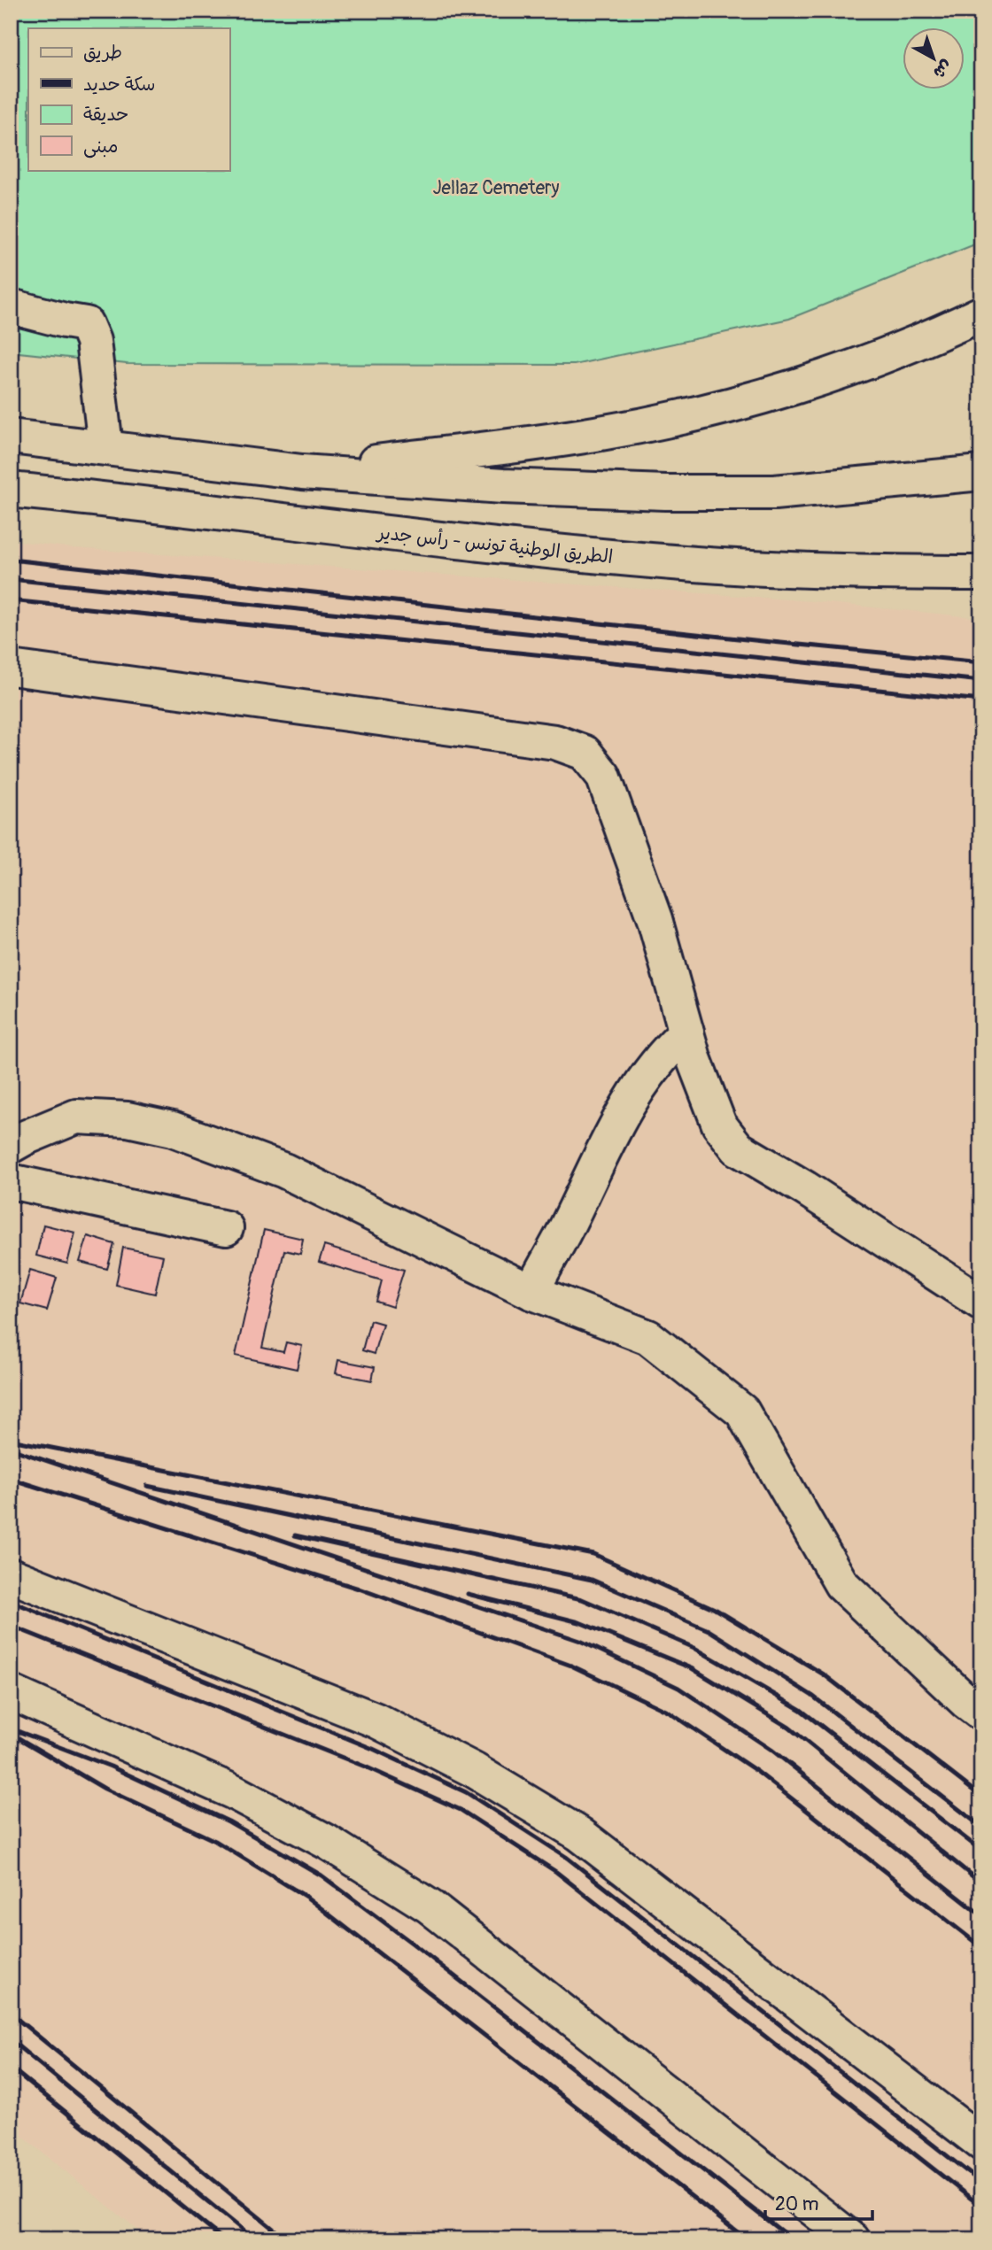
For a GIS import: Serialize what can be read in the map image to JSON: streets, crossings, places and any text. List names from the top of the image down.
{
  "streets": {
    "main road": ["الطريق الوطنية تونس - رأس جدير"]
  },
  "parks": ["Jellaz Cemetery"],
  "legend": [
    "طريق",
    "سكة حديد",
    "حديقة",
    "مبنى"
  ],
  "scale_bar": "20 m",
  "north": "bottom right"
}
